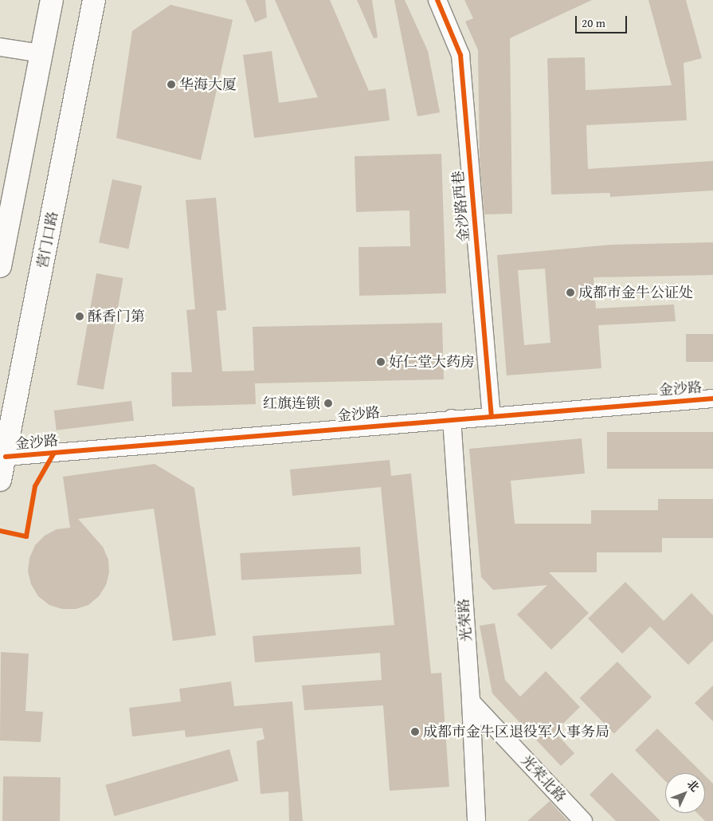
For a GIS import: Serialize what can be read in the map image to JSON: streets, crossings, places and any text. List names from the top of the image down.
{
  "streets": {
    "highway": ["营门口路"],
    "street": [
      "金沙路西巷",
      "金沙路",
      "光荣路",
      "光荣北路"
    ]
  },
  "crossings": [
    ["金沙路西巷", "金沙路"],
    ["营门口路", "金沙路"],
    ["金沙路", "光荣路"],
    ["光荣路", "光荣北路"]
  ],
  "places": [
    "华海大厦",
    "成都市金牛公证处",
    "酥香门第",
    "好仁堂大药房",
    "红旗连锁",
    "成都市金牛区退役军人事务局"
  ],
  "scale_bar": "20 m",
  "north": "top right"
}
